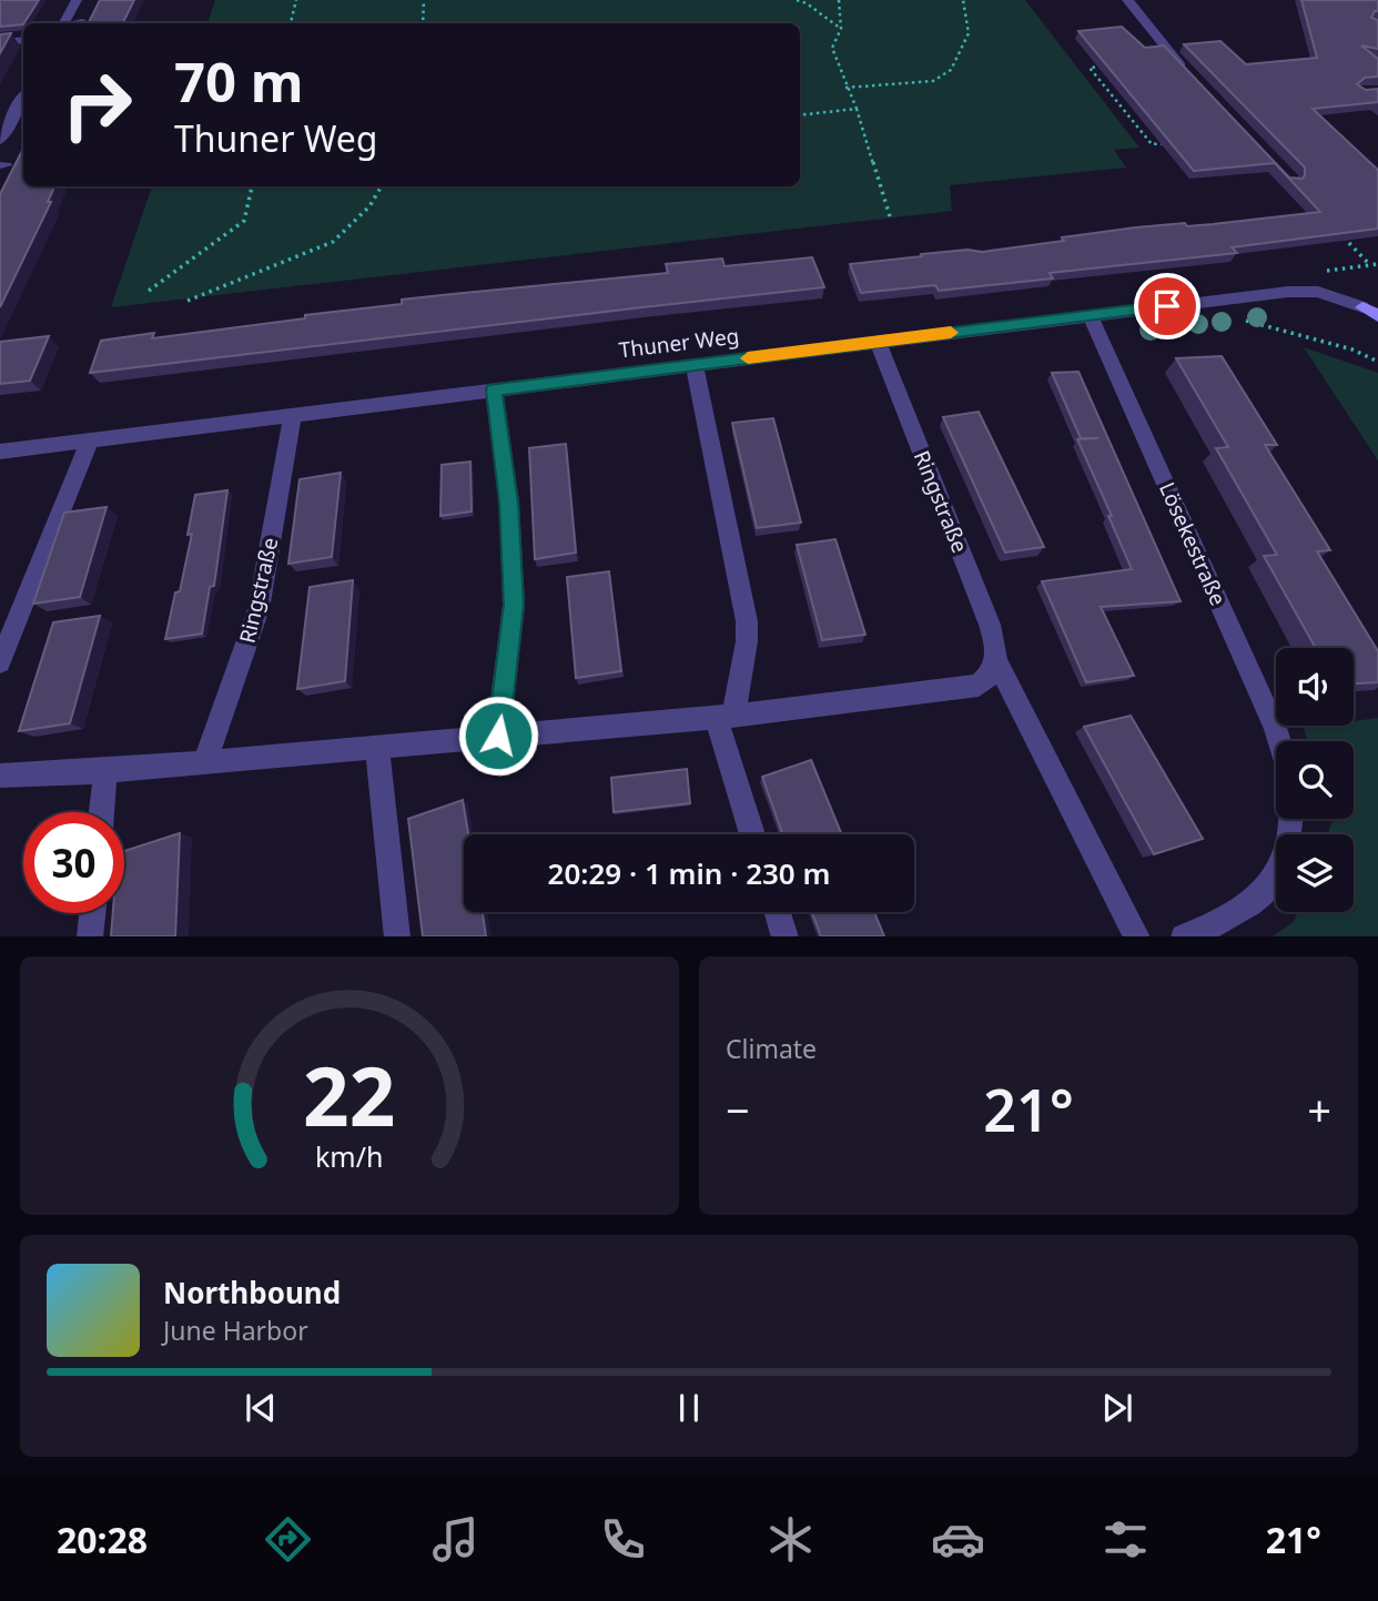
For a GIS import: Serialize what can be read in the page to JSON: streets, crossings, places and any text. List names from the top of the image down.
{
  "streets": {
    "street": ["Thuner Weg", "Ringstraße", "Lösekestraße"]
  },
  "crossings": [
    ["Thuner Weg", "Ringstraße"],
    ["Thuner Weg", "Lösekestraße"]
  ],
  "page": {
    "turn": ["70 m", "Thuner Weg"],
    "limit": "30",
    "trip": "20:29 · 1 min · 230 m",
    "tile": "Climate",
    "heat": ["−", "21°", "+"],
    "song": ["Northbound", "June Harbor"],
    "tabs": ["20:28", "21°"],
    "gauge": ["22", "km/h"]
  }
}
